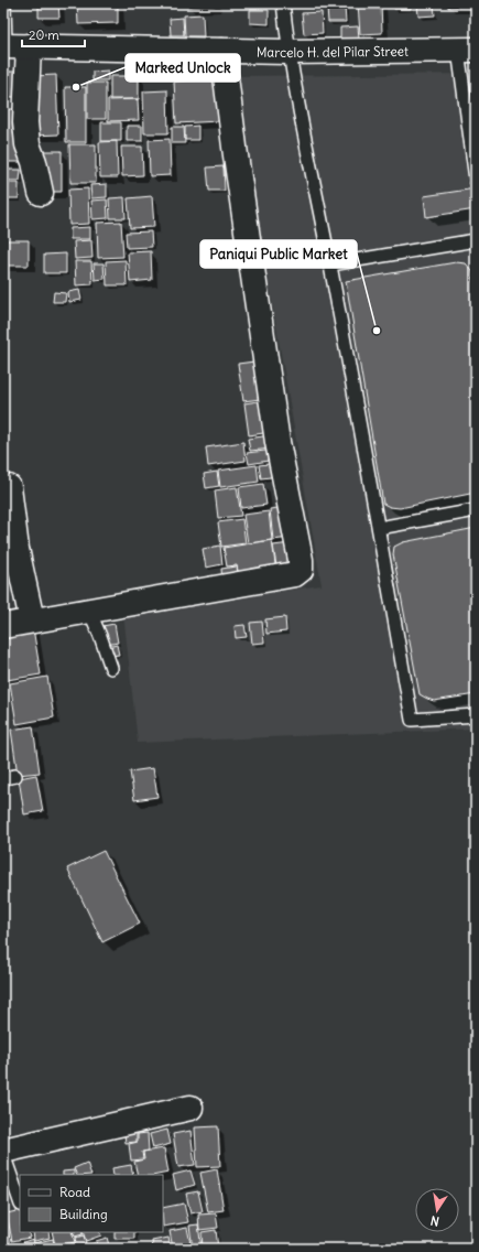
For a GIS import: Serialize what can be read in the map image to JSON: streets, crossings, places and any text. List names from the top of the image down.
{
  "streets": {
    "street": ["Marcelo H. del Pilar Street"]
  },
  "places": ["Marked Unlock", "Paniqui Public Market"],
  "legend": ["Road", "Building"],
  "scale_bar": "20 m",
  "north": "bottom"
}
